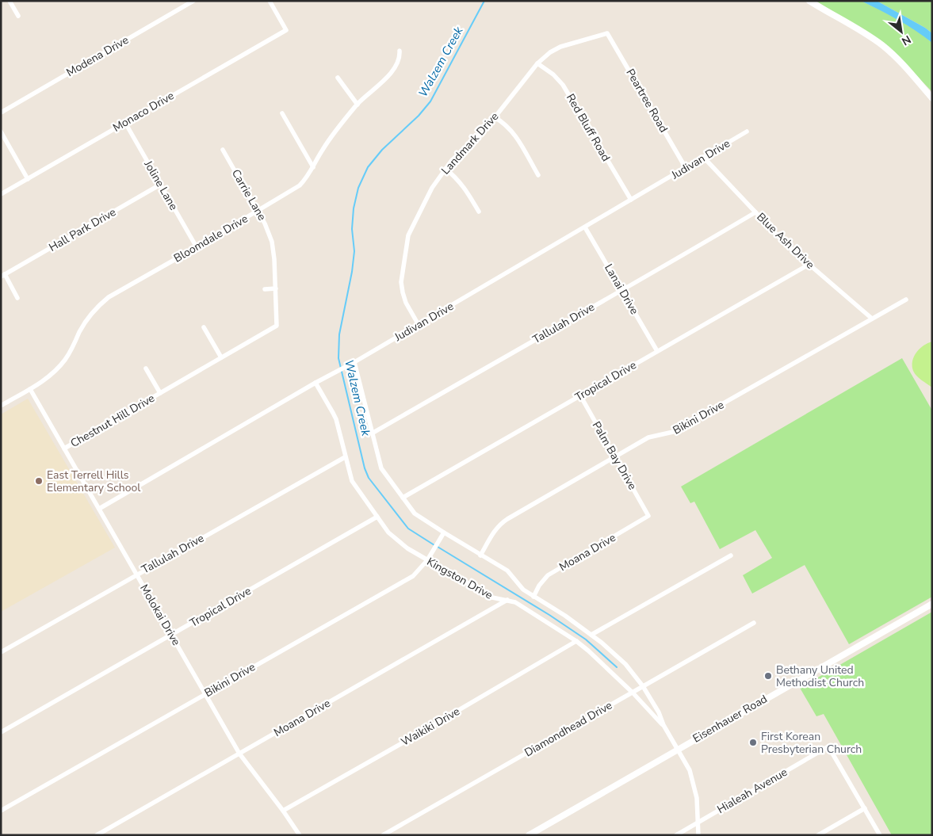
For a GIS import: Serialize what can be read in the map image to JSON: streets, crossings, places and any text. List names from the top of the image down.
{
  "streets": {
    "main road": ["Eisenhauer Road"],
    "street": [
      "Modena Drive",
      "Peartree Road",
      "Monaco Drive",
      "Red Bluff Road",
      "Landmark Drive",
      "Judivan Drive",
      "Joline Lane",
      "Carrie Lane",
      "Hall Park Drive",
      "Bloomdale Drive",
      "Blue Ash Drive",
      "Lanai Drive",
      "Tallulah Drive",
      "Tropical Drive",
      "Bikini Drive",
      "Chestnut Hill Drive",
      "Palm Bay Drive",
      "Moana Drive",
      "Kingston Drive",
      "Molokai Drive",
      "Waikiki Drive",
      "Diamondhead Drive",
      "Hialeah Avenue"
    ]
  },
  "crossings": [
    ["Peartree Road", "Landmark Drive"],
    ["Peartree Road", "Judivan Drive"],
    ["Monaco Drive", "Joline Lane"],
    ["Red Bluff Road", "Landmark Drive"],
    ["Red Bluff Road", "Judivan Drive"],
    ["Landmark Drive", "Judivan Drive"],
    ["Judivan Drive", "Blue Ash Drive"],
    ["Judivan Drive", "Lanai Drive"],
    ["Judivan Drive", "Kingston Drive"],
    ["Judivan Drive", "Molokai Drive"],
    ["Joline Lane", "Hall Park Drive"],
    ["Joline Lane", "Bloomdale Drive"],
    ["Carrie Lane", "Bloomdale Drive"],
    ["Carrie Lane", "Chestnut Hill Drive"],
    ["Bloomdale Drive", "Molokai Drive"],
    ["Blue Ash Drive", "Tallulah Drive"],
    ["Blue Ash Drive", "Tropical Drive"],
    ["Blue Ash Drive", "Bikini Drive"],
    ["Lanai Drive", "Tallulah Drive"],
    ["Lanai Drive", "Tropical Drive"],
    ["Tallulah Drive", "Kingston Drive"],
    ["Tallulah Drive", "Molokai Drive"],
    ["Tropical Drive", "Palm Bay Drive"],
    ["Tropical Drive", "Kingston Drive"],
    ["Tropical Drive", "Molokai Drive"],
    ["Bikini Drive", "Palm Bay Drive"],
    ["Bikini Drive", "Kingston Drive"],
    ["Bikini Drive", "Molokai Drive"],
    ["Chestnut Hill Drive", "Molokai Drive"],
    ["Palm Bay Drive", "Moana Drive"],
    ["Moana Drive", "Kingston Drive"],
    ["Moana Drive", "Molokai Drive"],
    ["Kingston Drive", "Eisenhauer Road"],
    ["Kingston Drive", "Waikiki Drive"],
    ["Kingston Drive", "Diamondhead Drive"],
    ["Kingston Drive", "Hialeah Avenue"],
    ["Molokai Drive", "Waikiki Drive"]
  ],
  "water": ["Walzem Creek"],
  "places": ["East Terrell Hills Elementary School", "Bethany United Methodist Church", "First Korean Presbyterian Church"],
  "north": "bottom right"
}
